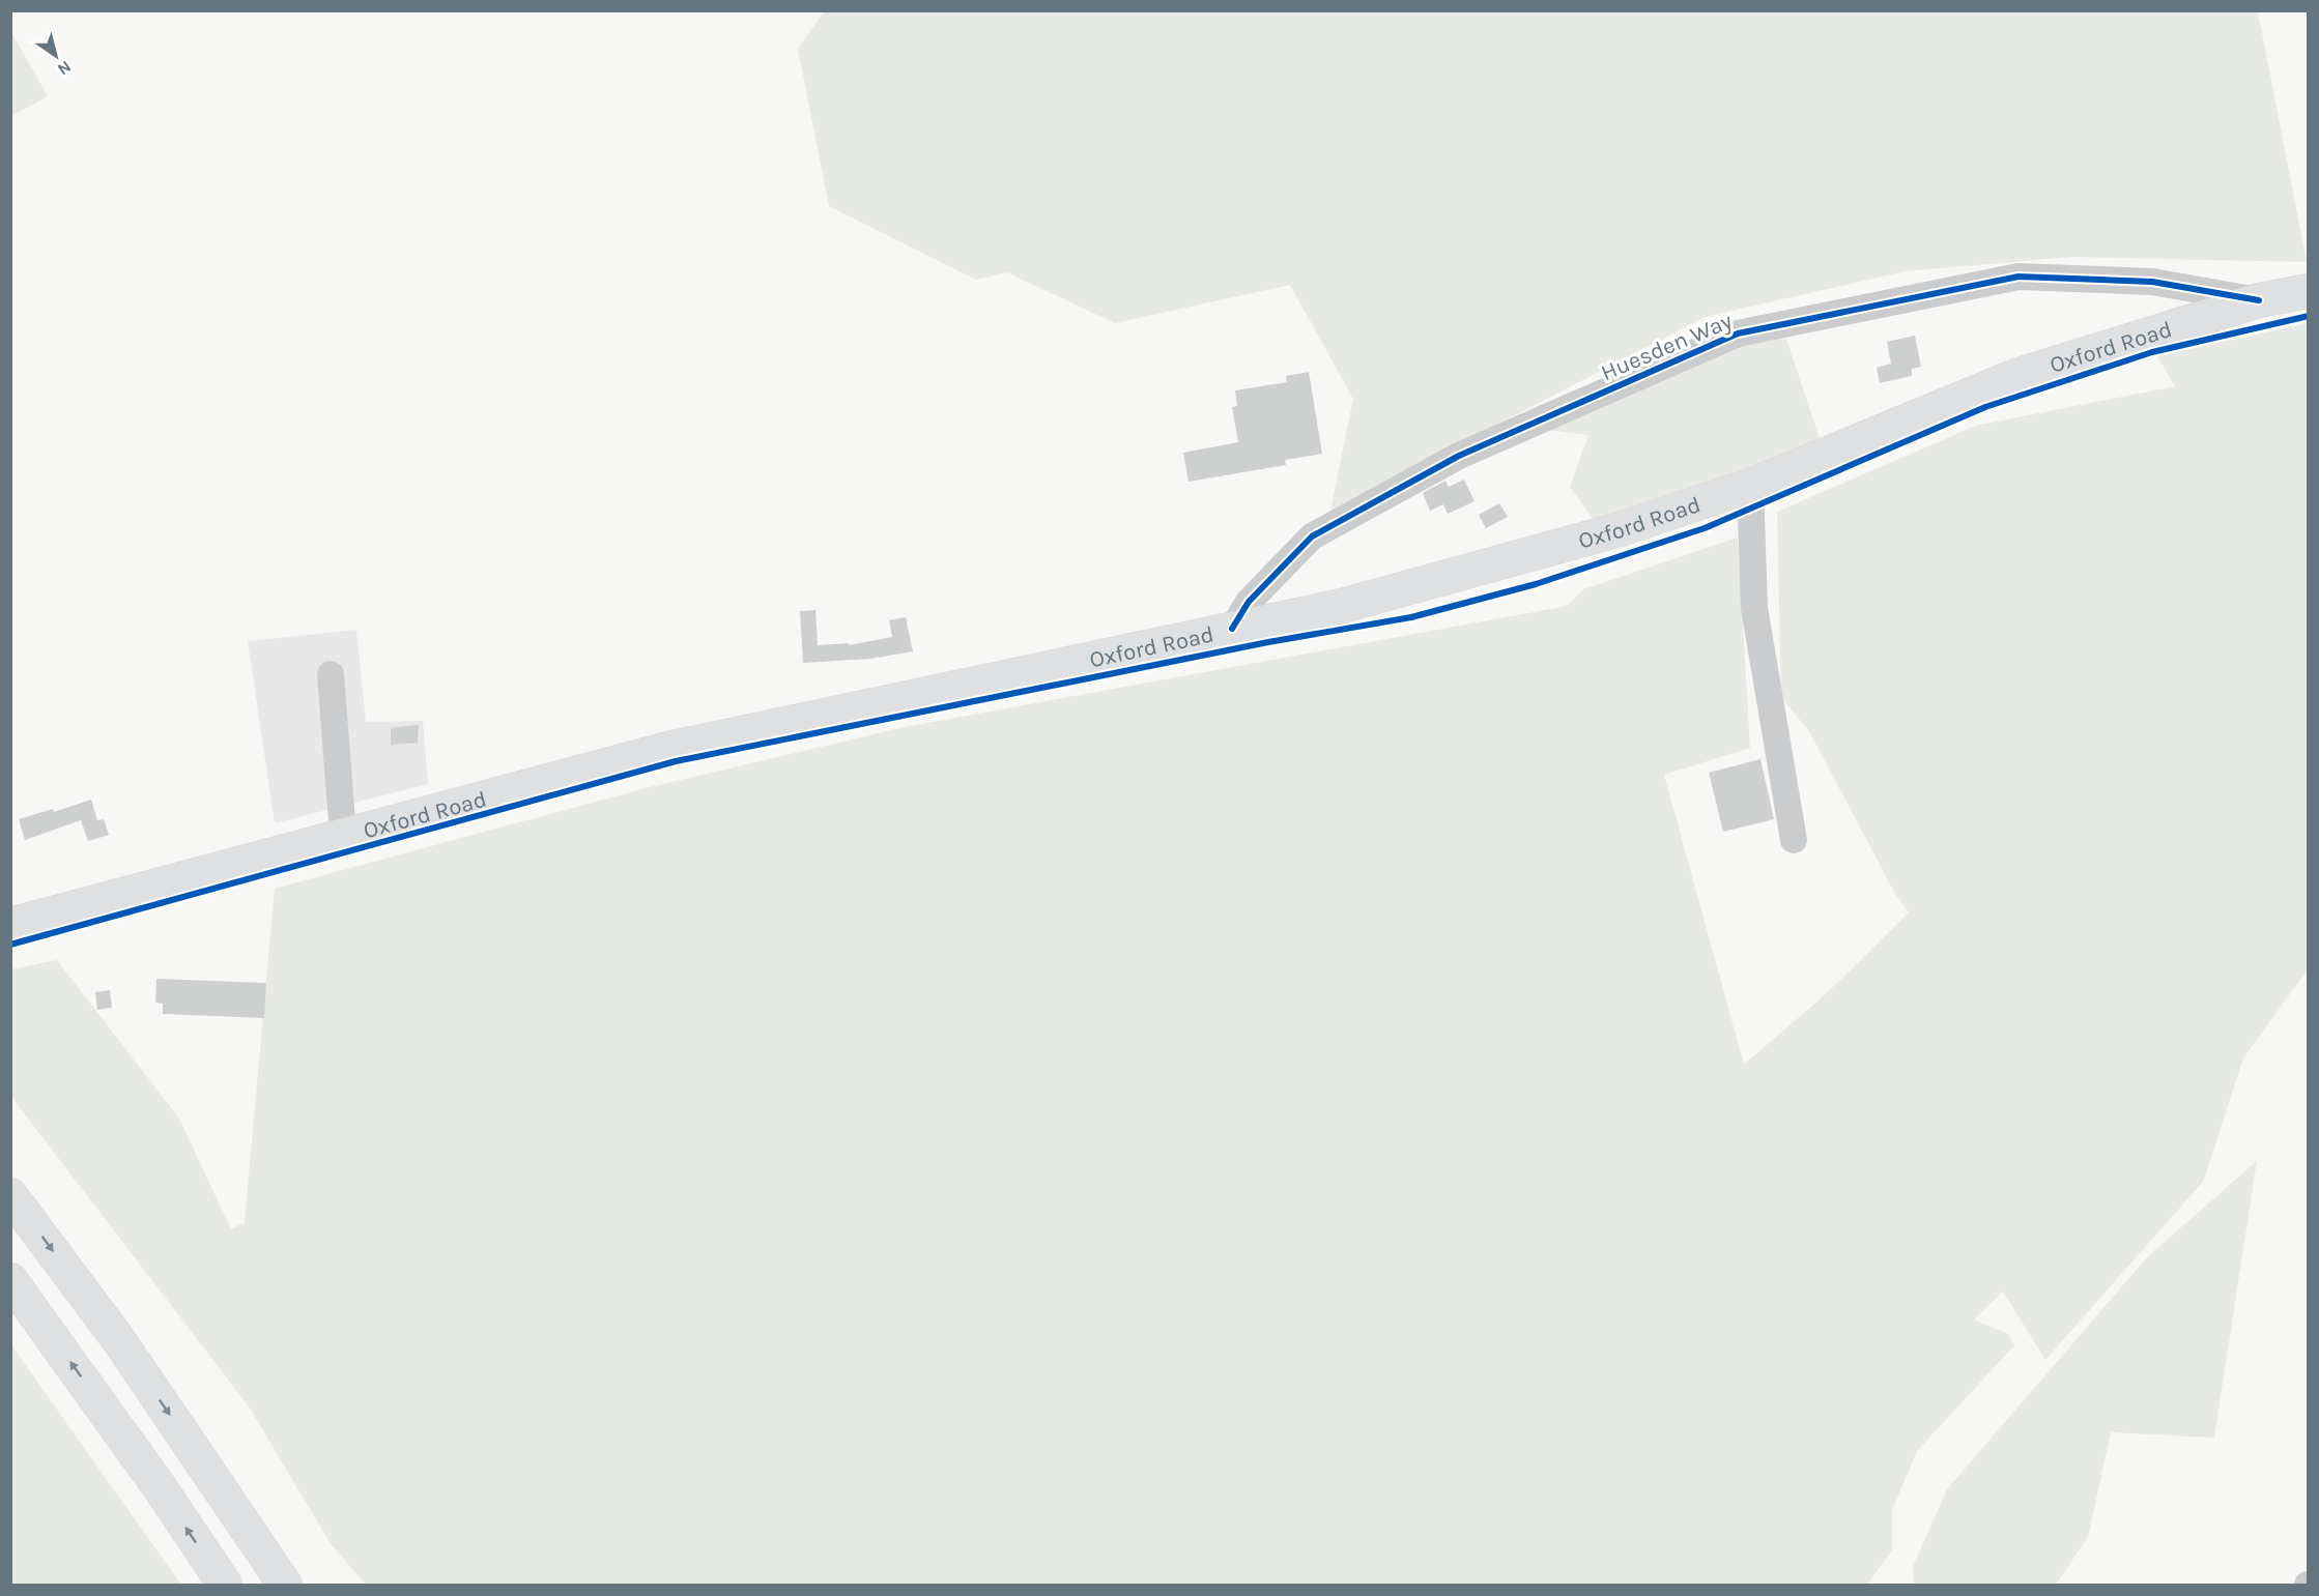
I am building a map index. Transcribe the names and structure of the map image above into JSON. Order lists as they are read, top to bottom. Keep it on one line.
{"streets":{"main road":["Oxford Road"],"street":["Huesden Way"]},"crossings":[["Huesden Way","Oxford Road"]],"north":"bottom right"}
